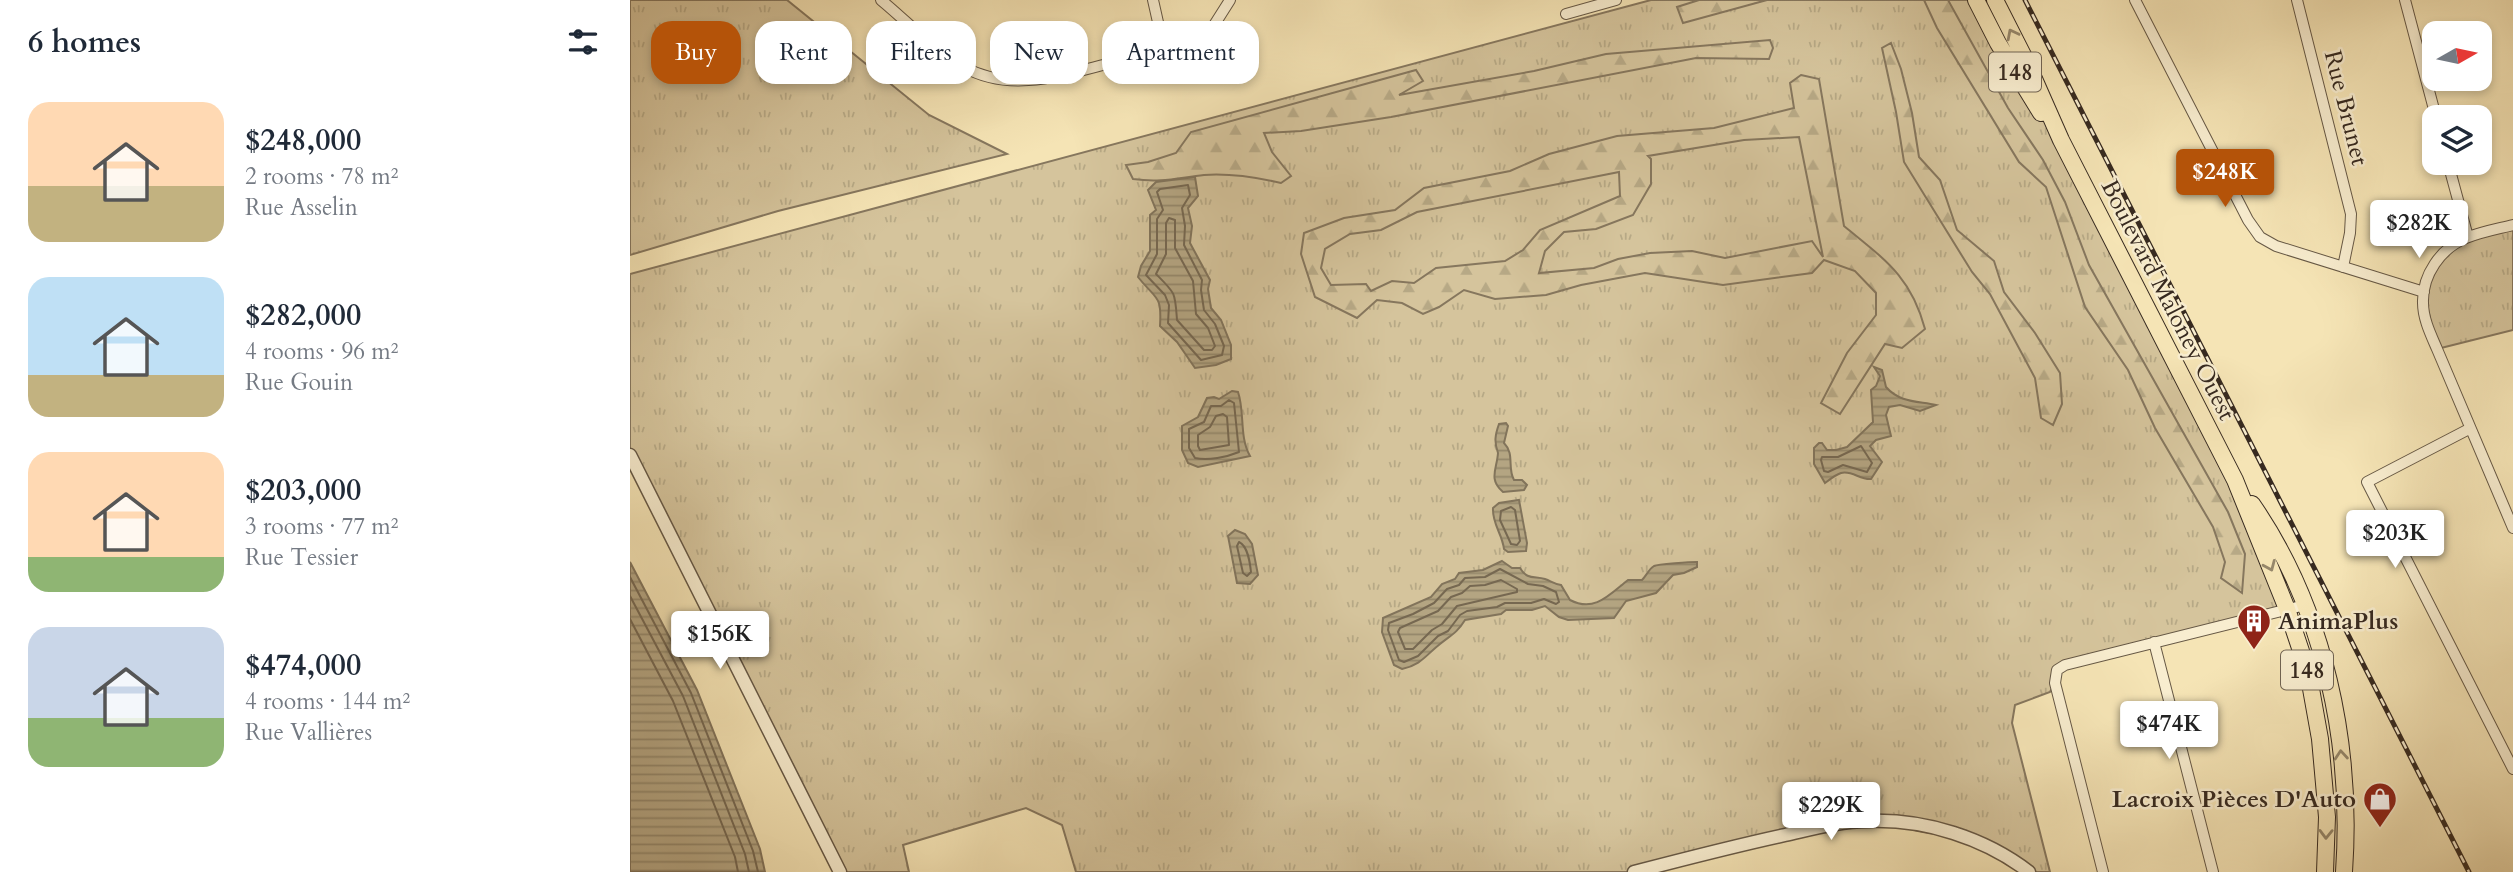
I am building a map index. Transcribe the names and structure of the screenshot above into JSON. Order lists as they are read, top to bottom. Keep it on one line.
{"streets":{"main road":["148","Boulevard Maloney Ouest"],"street":["Rue Brunet"]},"places":{"building":["AnimaPlus"],"shop":["Lacroix Pièces D'Auto"]},"north":"right","page":{"heading":"6 homes","chip":["Buy","Rent","Filters","New","Apartment"],"list":[{"name":"$248,000","note":"2 rooms · 78 m² · Rue Asselin"},{"name":"$282,000","note":"4 rooms · 96 m² · Rue Gouin"},{"name":"$203,000","note":"3 rooms · 77 m² · Rue Tessier"},{"name":"$474,000","note":"4 rooms · 144 m² · Rue Vallières"}],"price":["$248K","$282K","$203K","$156K","$474K","$229K"]}}
